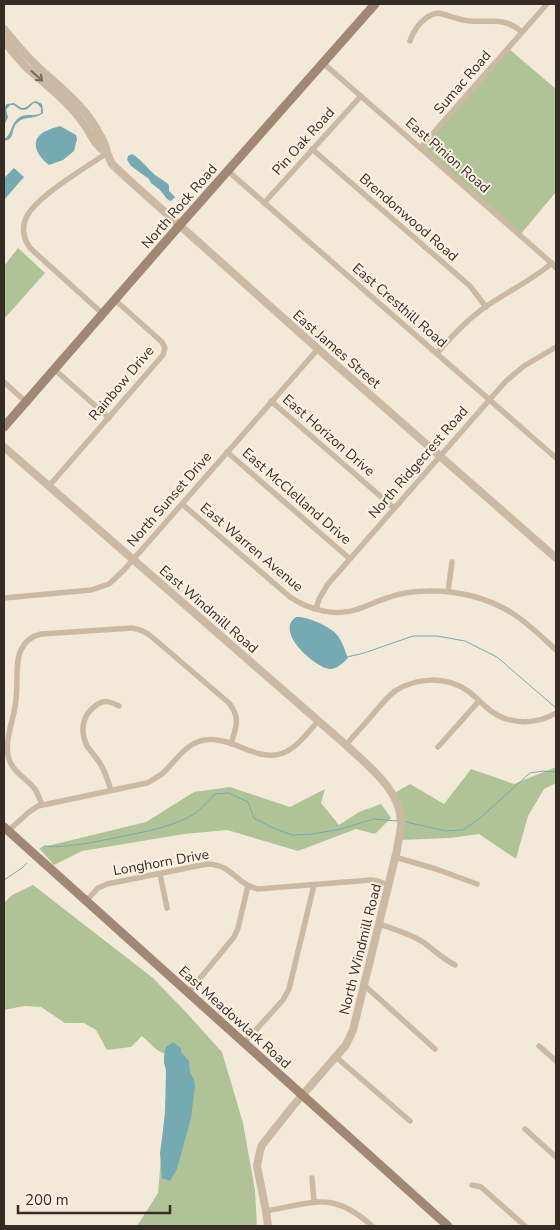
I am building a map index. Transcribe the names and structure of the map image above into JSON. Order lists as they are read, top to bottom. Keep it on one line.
{"streets":{"main road":["North Rock Road","East Meadowlark Road"],"street":["Sumac Road","Pin Oak Road","East Pinion Road","Brendonwood Road","East Cresthill Road","East James Street","Rainbow Drive","East Horizon Drive","North Ridgecrest Road","East McClelland Drive","North Sunset Drive","East Warren Avenue","East Windmill Road","Longhorn Drive","North Windmill Road"]},"crossings":[["Sumac Road","East Pinion Road"],["Pin Oak Road","East Pinion Road"],["Pin Oak Road","Brendonwood Road"],["Pin Oak Road","East Cresthill Road"],["East Pinion Road","North Rock Road"],["North Rock Road","East Cresthill Road"],["North Rock Road","East James Street"],["North Rock Road","Rainbow Drive"],["East Cresthill Road","North Ridgecrest Road"],["East James Street","North Ridgecrest Road"],["East James Street","North Sunset Drive"],["Rainbow Drive","East Windmill Road"],["East Horizon Drive","North Ridgecrest Road"],["East Horizon Drive","North Sunset Drive"],["North Ridgecrest Road","East McClelland Drive"],["North Ridgecrest Road","East Warren Avenue"],["East McClelland Drive","North Sunset Drive"],["North Sunset Drive","East Warren Avenue"],["North Sunset Drive","East Windmill Road"],["East Windmill Road","North Windmill Road"],["Longhorn Drive","East Meadowlark Road"],["North Windmill Road","East Meadowlark Road"]],"scale_bar":"200 m"}
